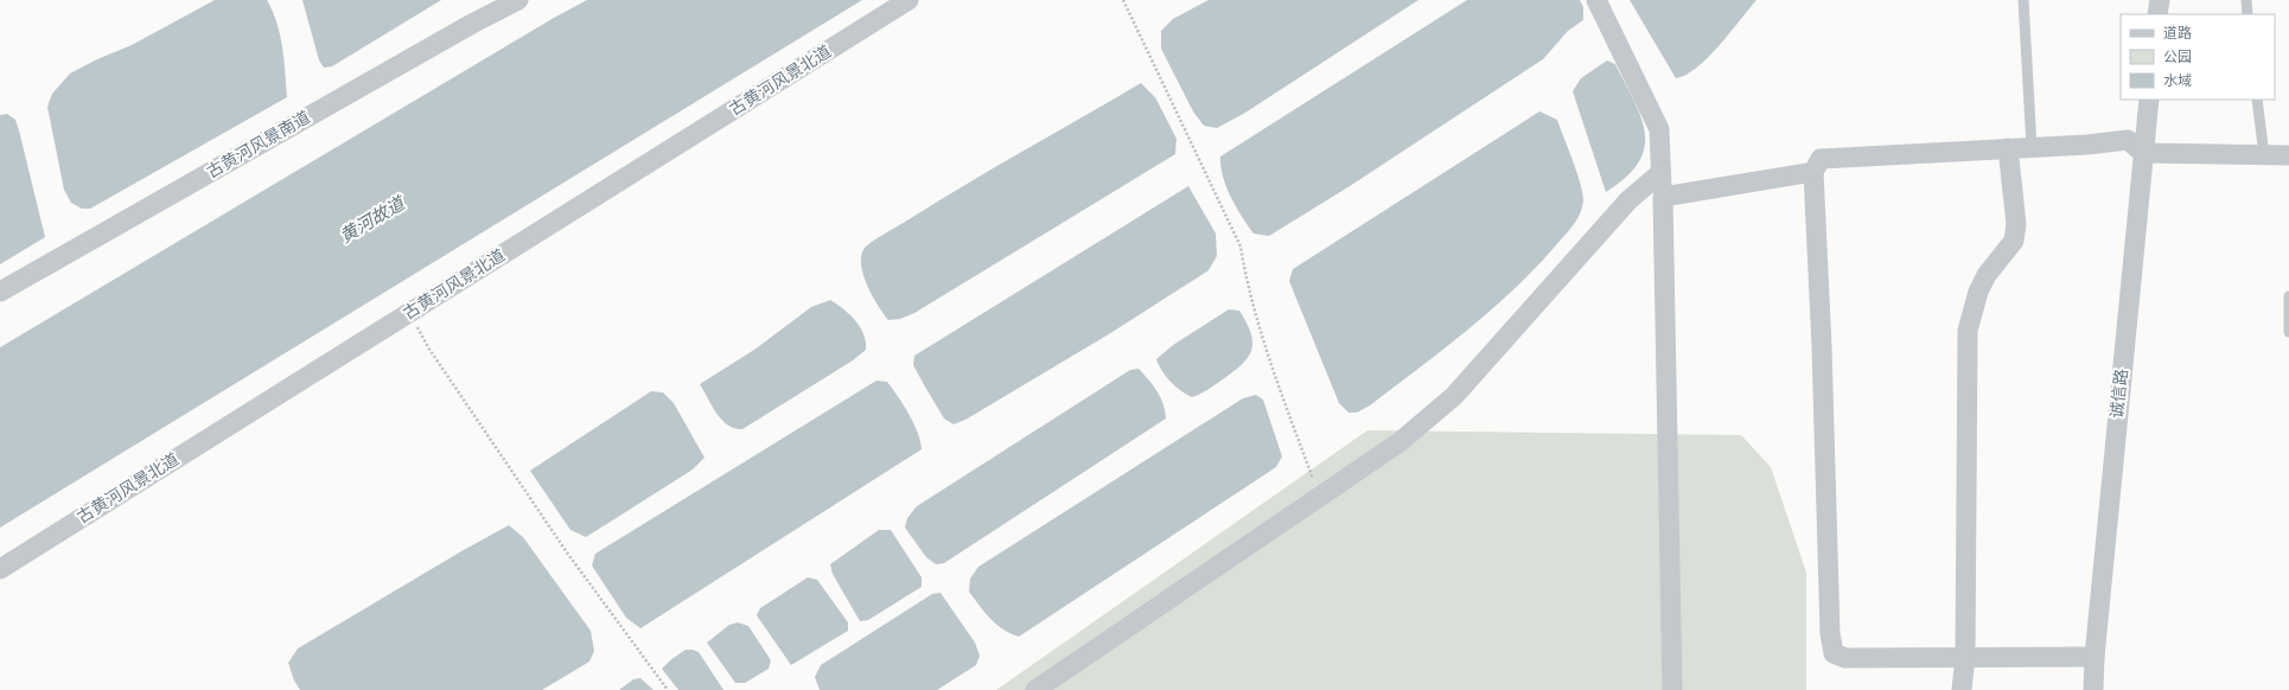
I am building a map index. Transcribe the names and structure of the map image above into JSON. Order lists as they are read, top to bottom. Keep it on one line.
{"streets":{"street":["古黄河风景北道","古黄河风景南道","诚信路"]},"water":["黄河故道"],"legend":["道路","公园","水域"]}
